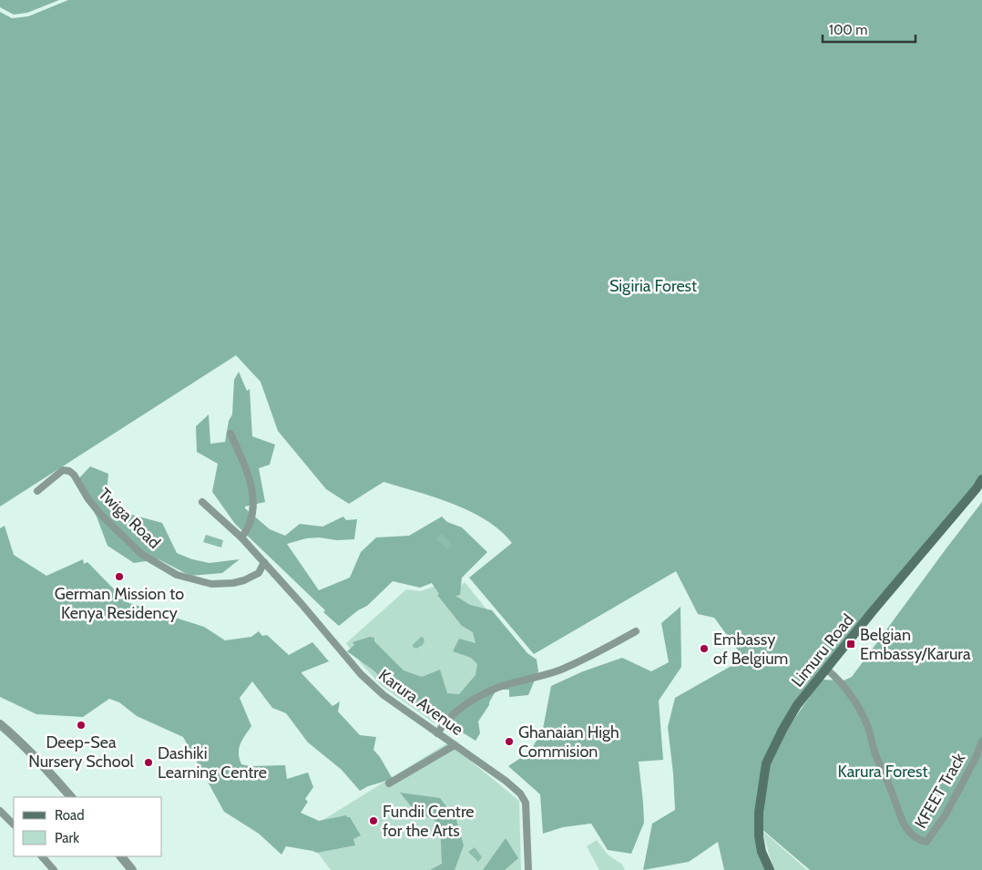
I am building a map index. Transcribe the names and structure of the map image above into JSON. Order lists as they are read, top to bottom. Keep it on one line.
{"streets":{"main road":["Limuru Road"],"street":["Twiga Road","Karura Avenue","KFEET Track"]},"crossings":[["Twiga Road","Karura Avenue"],["Limuru Road","KFEET Track"]],"parks":["Sigiria Forest","Karura Forest"],"places":{"other":["German Mission to Kenya Residency","Embassy of Belgium","Deep-Sea Nursery School","Ghanaian High Commision","Dashiki Learning Centre","Fundii Centre for the Arts"],"transit":["Belgian Embassy/Karura"]},"legend":["Road","Park"],"scale_bar":"100 m"}
